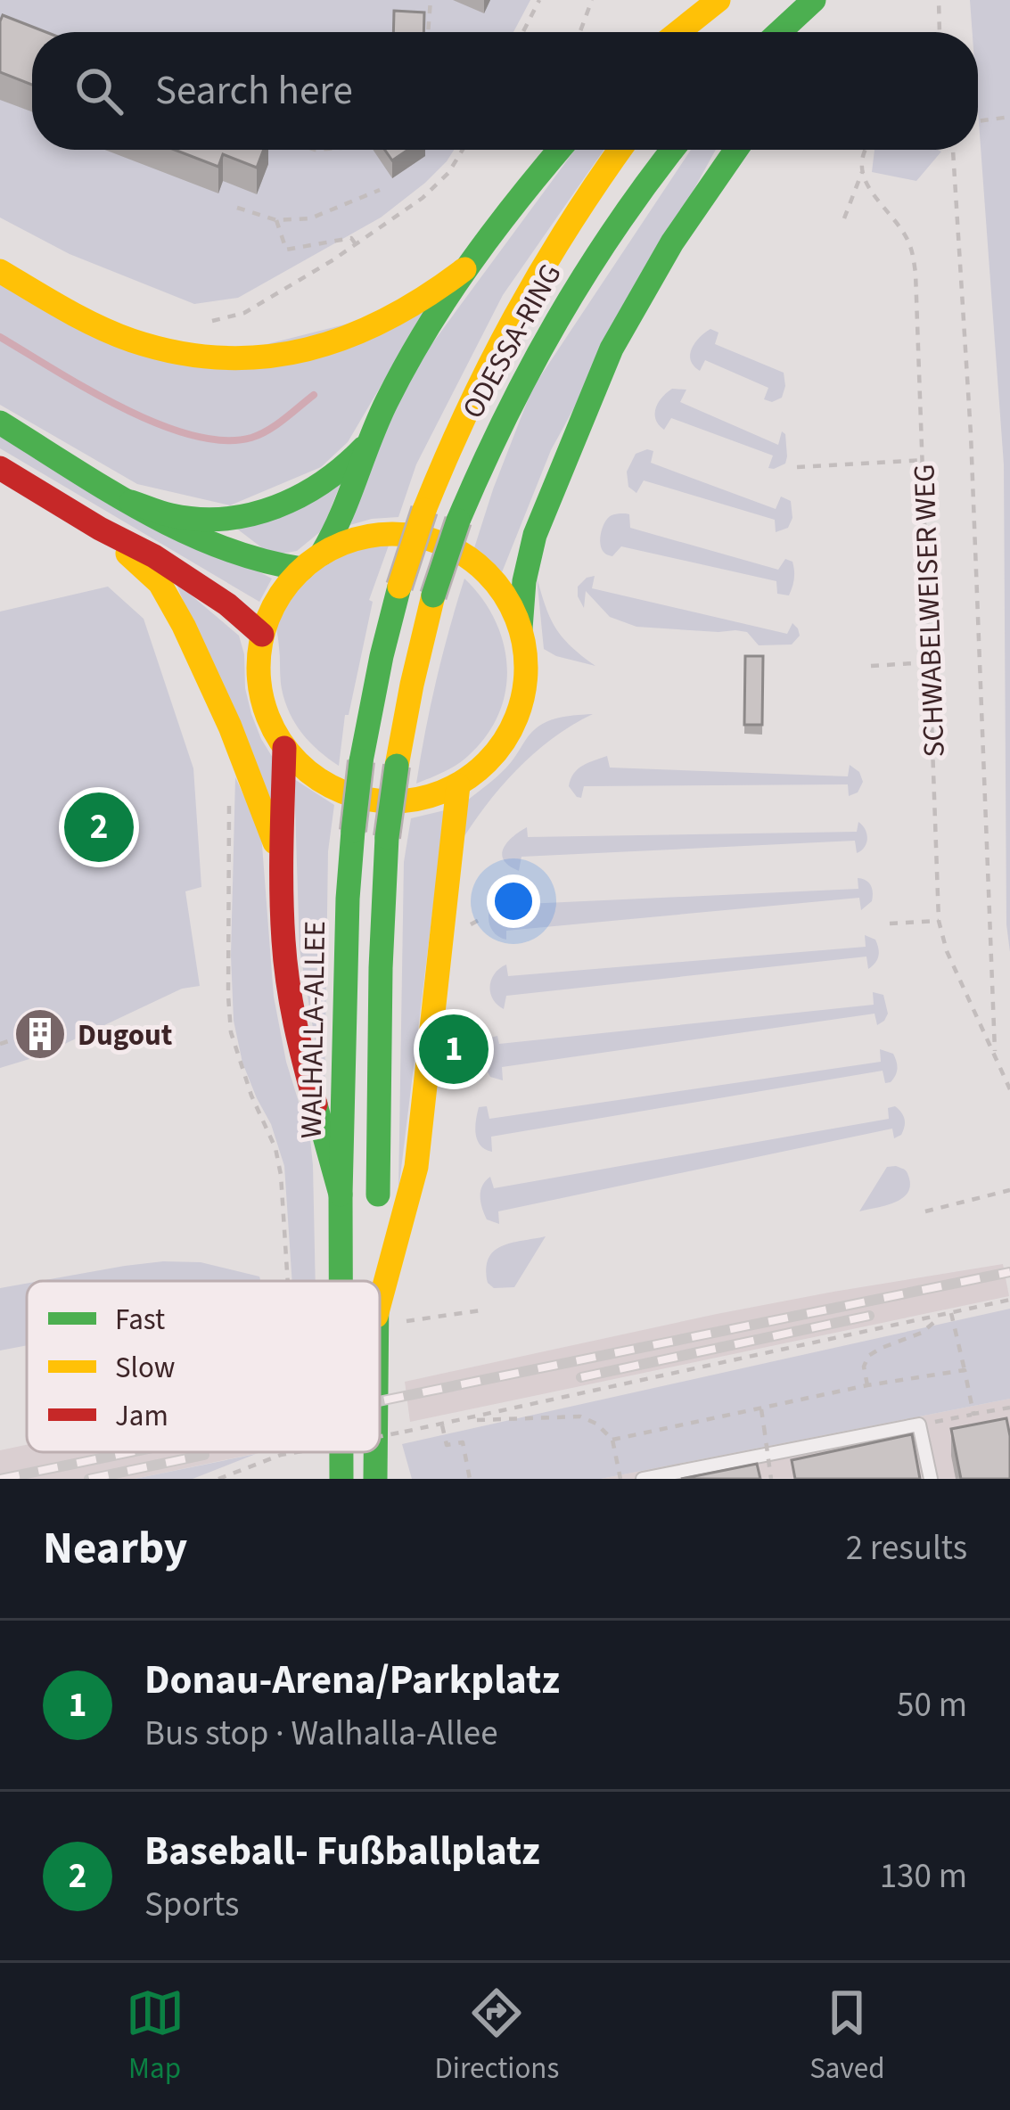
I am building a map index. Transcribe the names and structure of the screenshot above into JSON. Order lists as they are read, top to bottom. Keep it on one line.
{"streets":{"main road":["ODESSA-RING","WALHALLA-ALLEE"],"path":["SCHWABELWEISER WEG"]},"crossings":[["ODESSA-RING","WALHALLA-ALLEE"]],"places":{"building":["Dugout"]},"legend":["Fast","Slow","Jam"],"page":{"search":"Search here","pins":["2","1"],"heading":["Nearby","2 results"],"list":[{"mark":"1","name":"Donau-Arena/Parkplatz","note":"Bus stop · Walhalla-Allee","value":"50 m"},{"mark":"2","name":"Baseball- Fußballplatz","note":"Sports","value":"130 m"}],"nav":["Map","Directions","Saved"]}}
